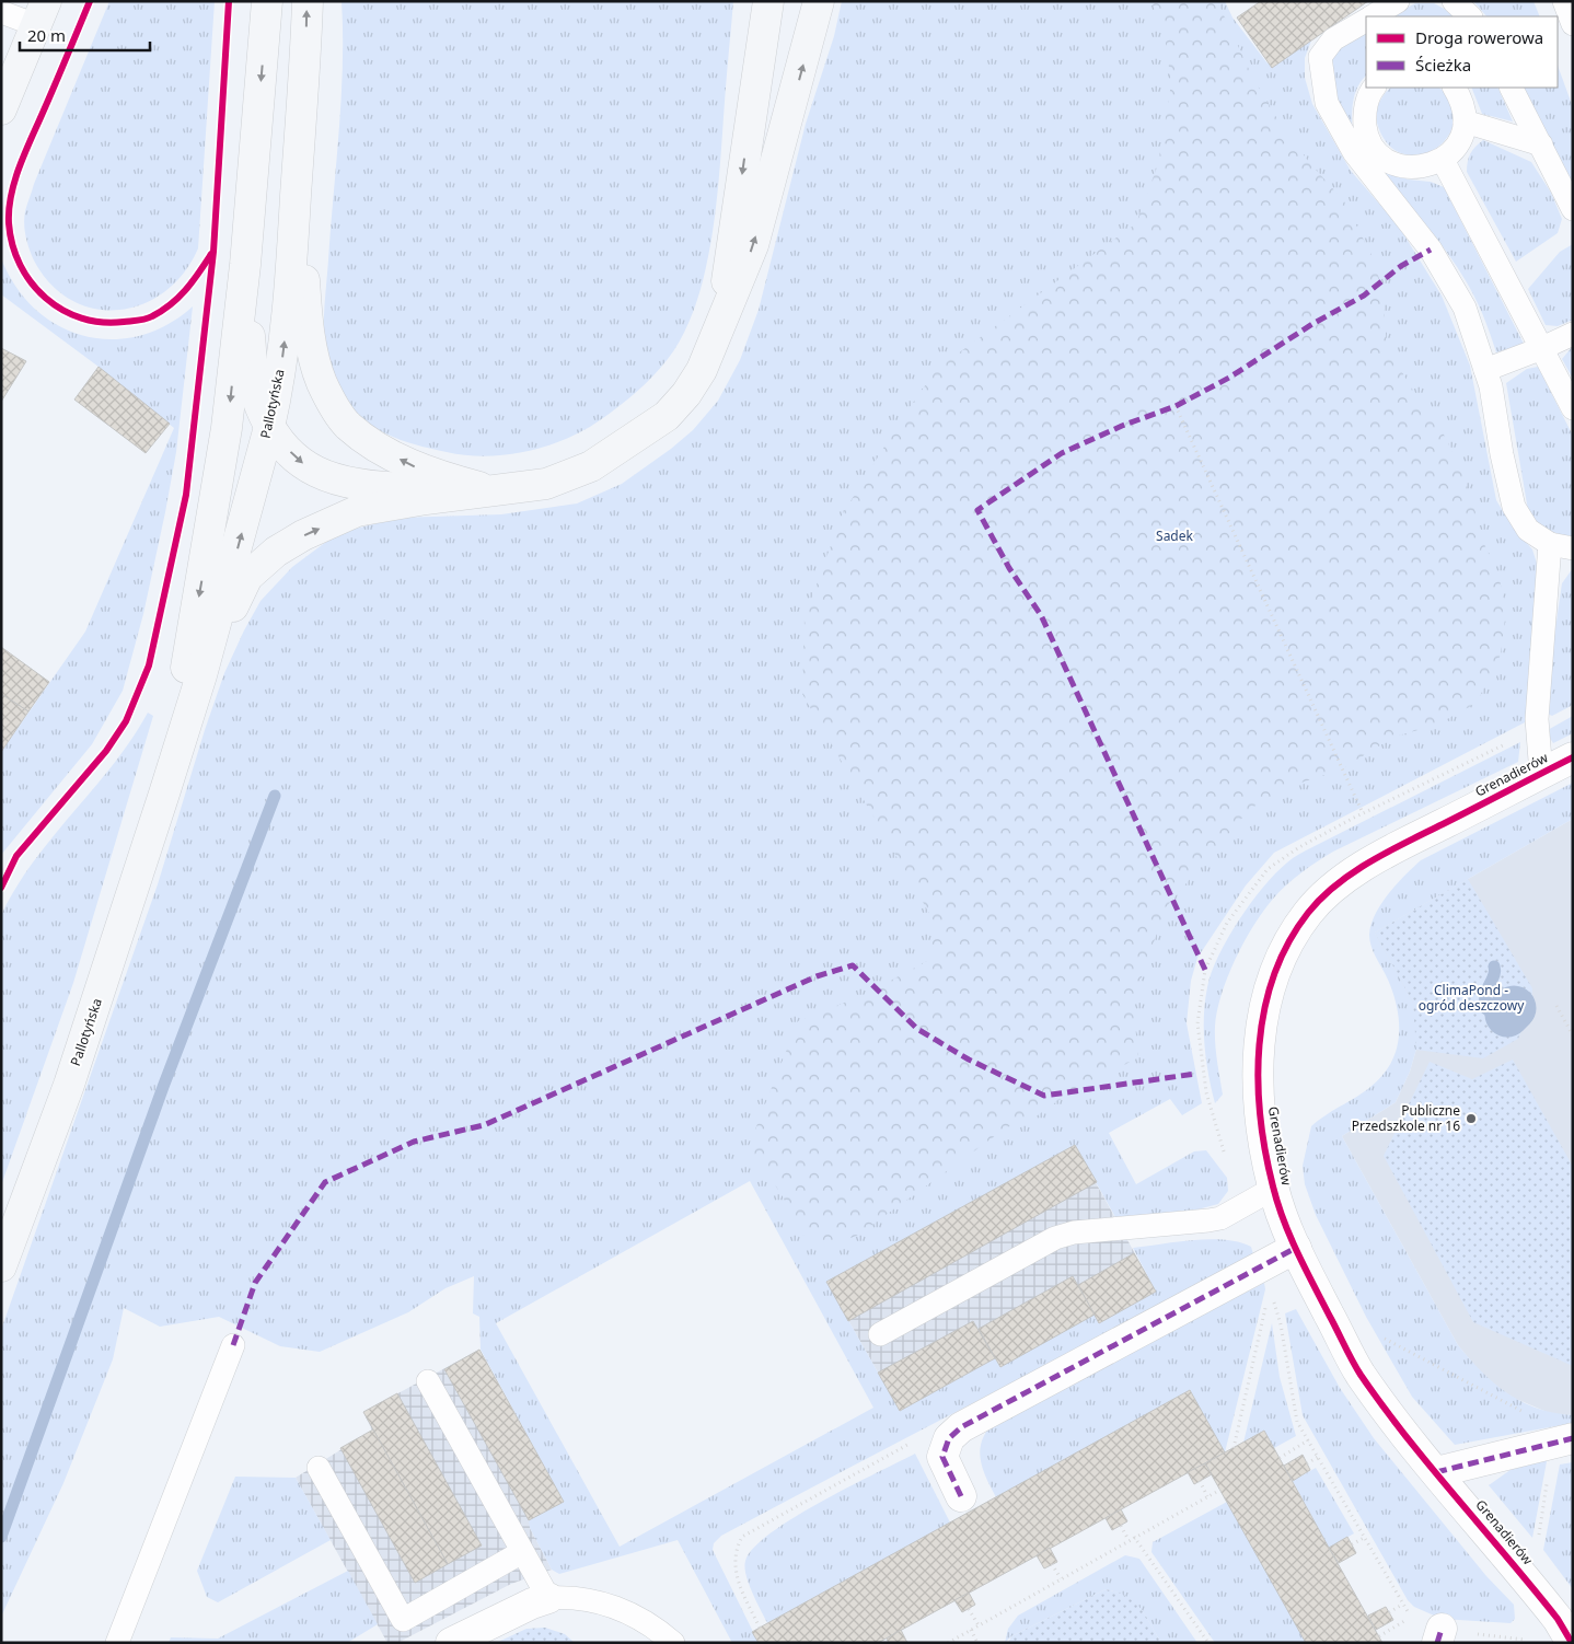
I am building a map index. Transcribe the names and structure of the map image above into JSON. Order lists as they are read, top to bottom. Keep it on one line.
{"streets":{"main road":["Pallotyńska"],"street":["Grenadierów"]},"parks":["Sadek","ClimaPond - ogród deszczowy"],"places":["Publiczne Przedszkole nr 16"],"legend":["Droga rowerowa","Ścieżka"],"scale_bar":"20 m"}
